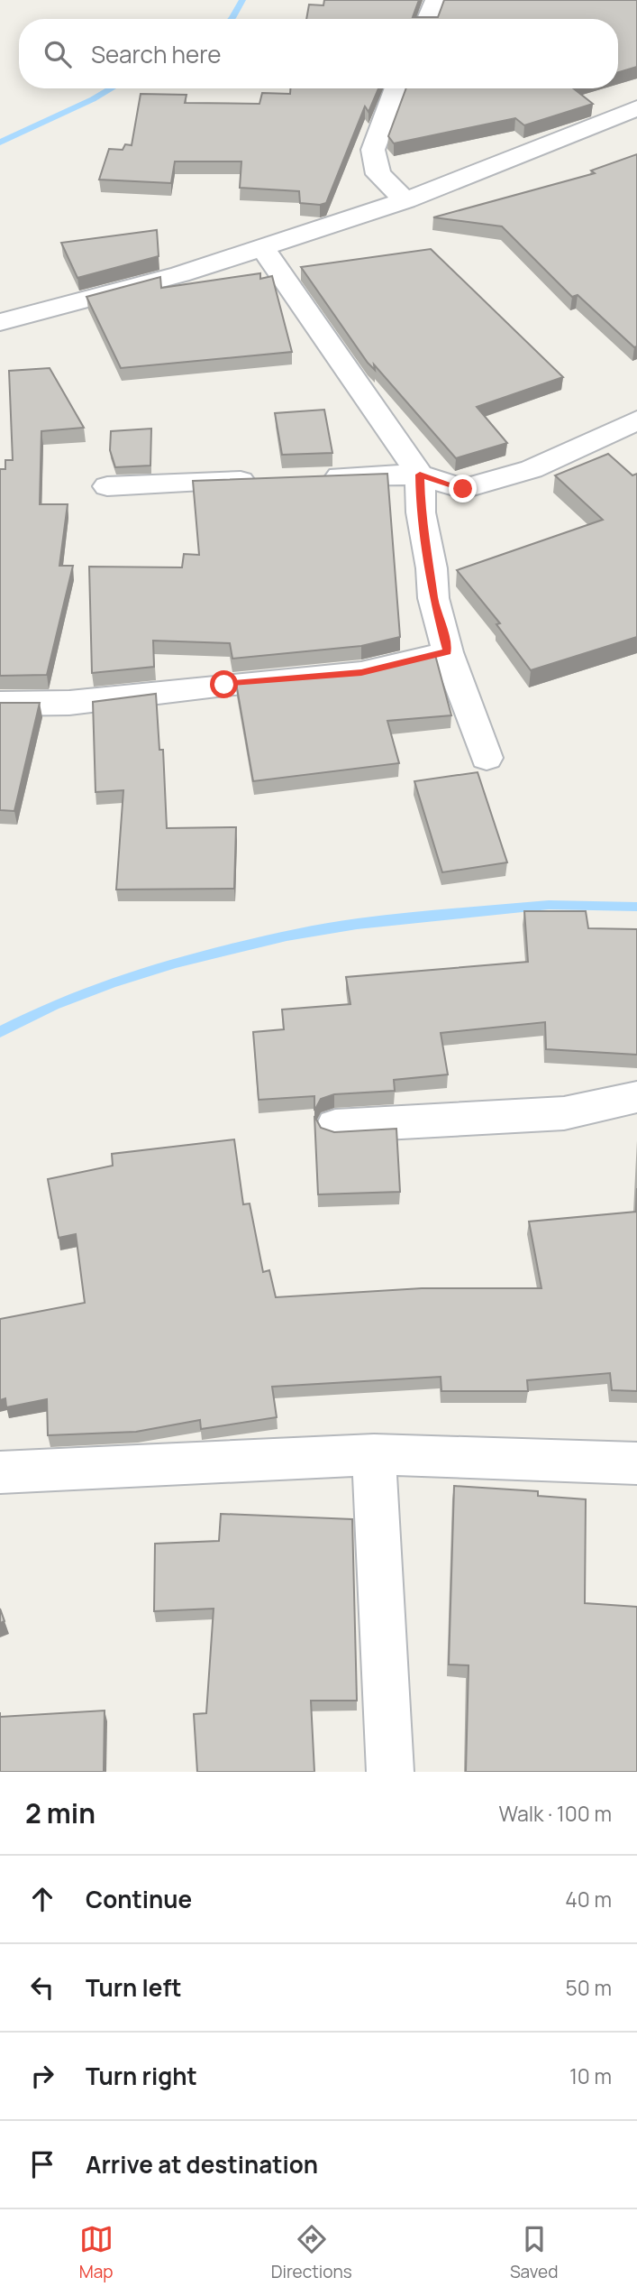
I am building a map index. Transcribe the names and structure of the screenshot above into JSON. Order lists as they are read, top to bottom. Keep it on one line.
{"page":{"search":"Search here","heading":["2 min","Walk · 100 m"],"list":[["Continue","40 m"],["Turn left","50 m"],["Turn right","10 m"],"Arrive at destination"],"nav":["Map","Directions","Saved"]}}
